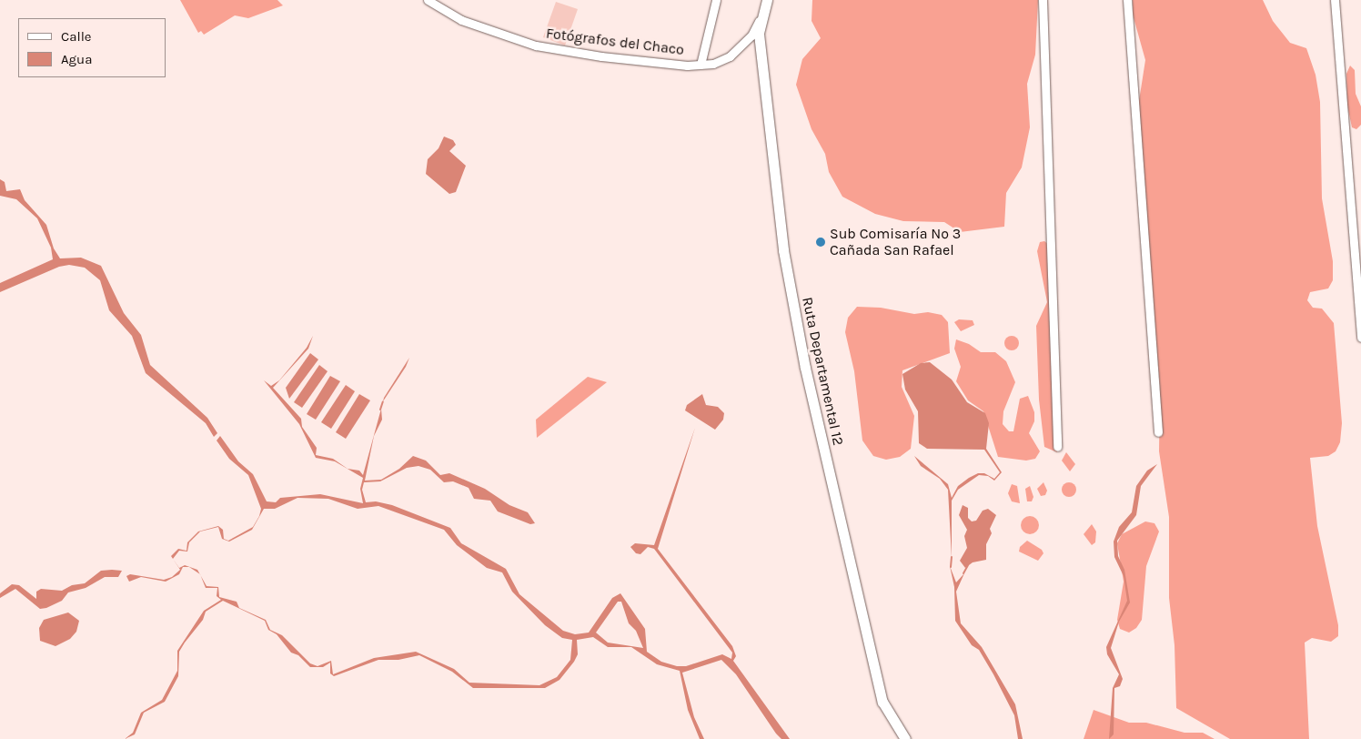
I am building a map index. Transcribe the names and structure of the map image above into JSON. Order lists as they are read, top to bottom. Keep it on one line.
{"streets":{"main road":["Ruta Departamental 12"],"street":["Fotógrafos del Chaco"]},"crossings":[["Fotógrafos del Chaco","Ruta Departamental 12"]],"places":["Sub Comisaría Nº 3 Cañada San Rafael"],"legend":["Calle","Agua"]}
